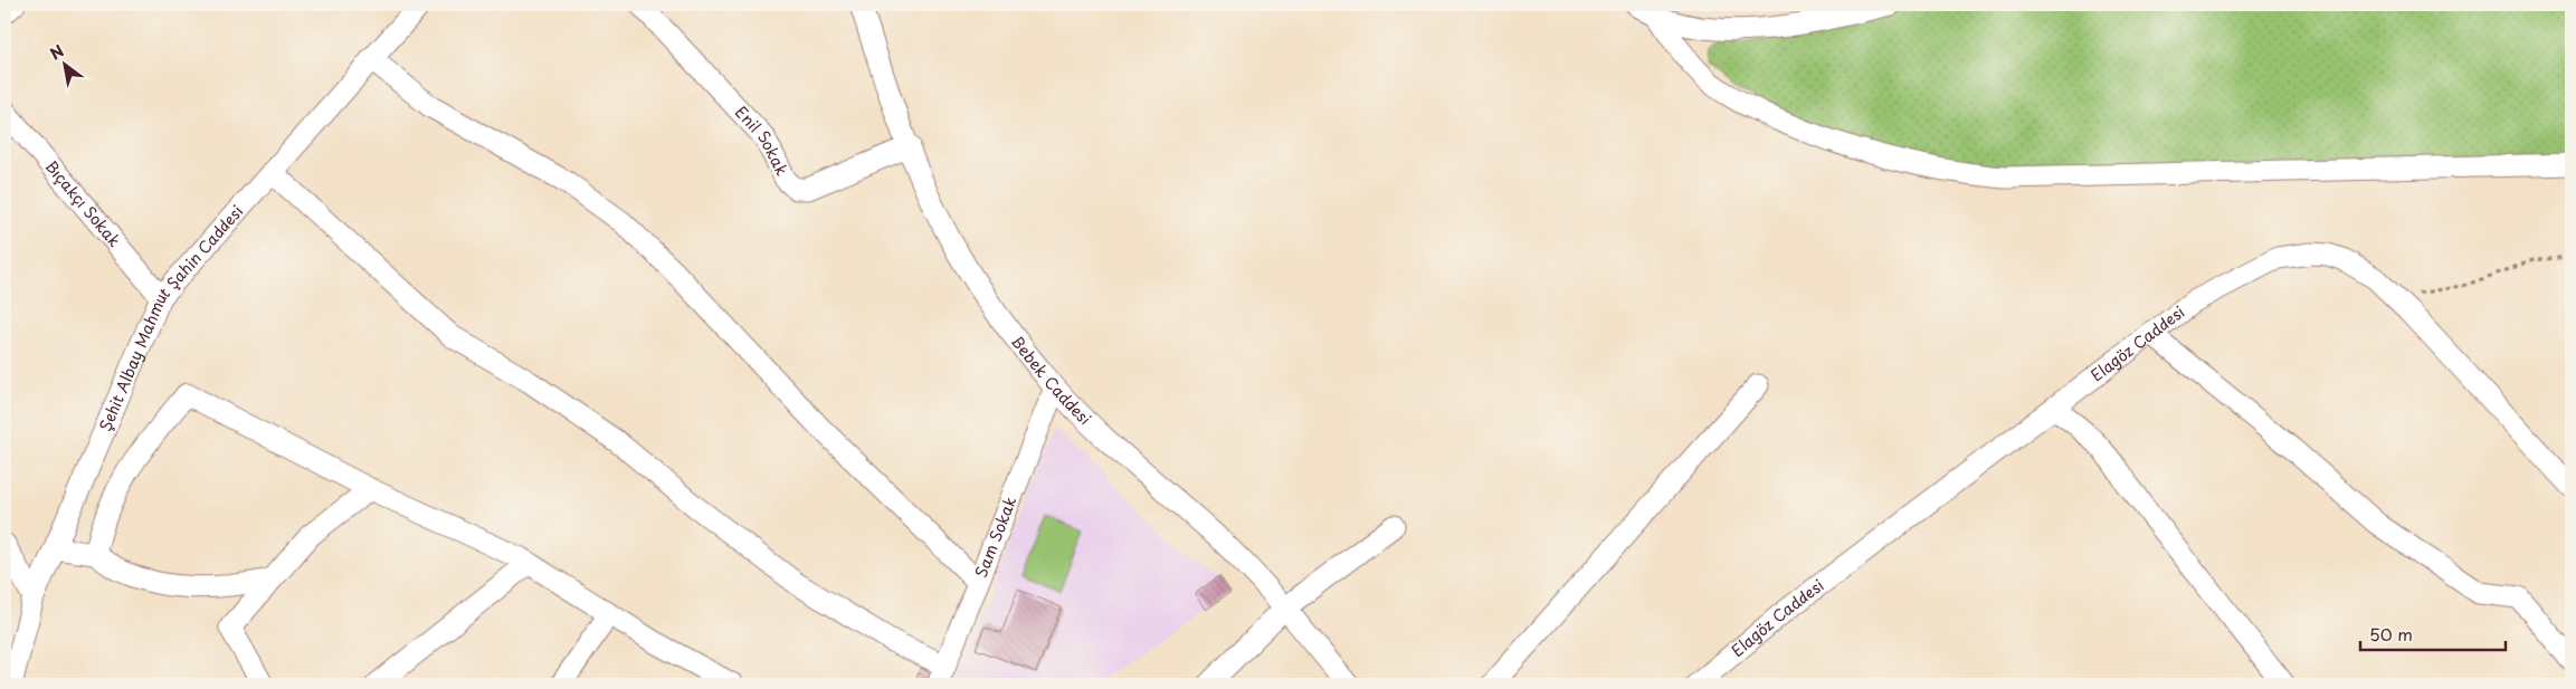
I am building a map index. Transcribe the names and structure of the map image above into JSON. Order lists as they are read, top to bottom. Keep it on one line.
{"streets":{"street":["Enil Sokak","Bıçakçı Sokak","Şehit Albay Mahmut Şahin Caddesi","Elagöz Caddesi","Bebek Caddesi","Sam Sokak"]},"crossings":[["Enil Sokak","Bebek Caddesi"],["Bıçakçı Sokak","Şehit Albay Mahmut Şahin Caddesi"],["Bebek Caddesi","Sam Sokak"]],"scale_bar":"50 m","north":"top left"}
